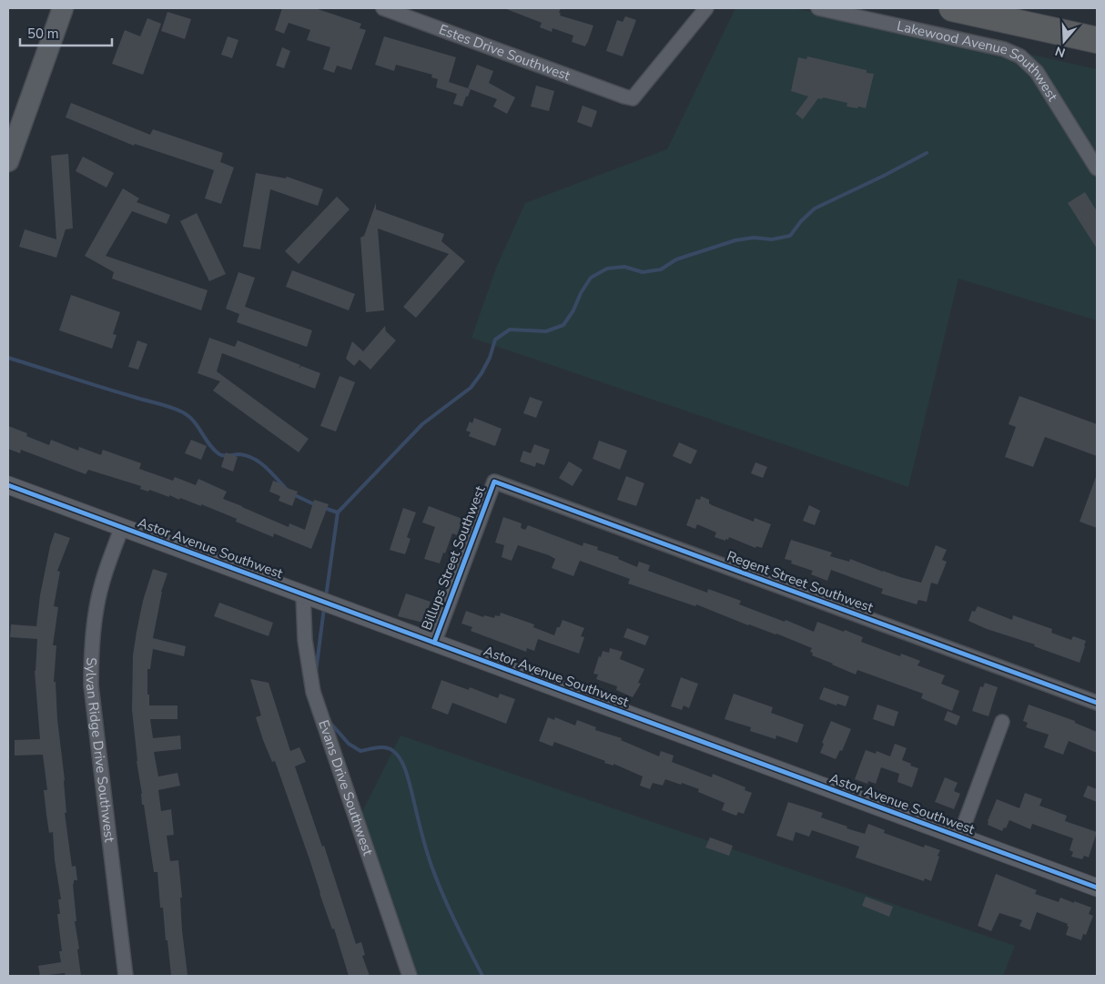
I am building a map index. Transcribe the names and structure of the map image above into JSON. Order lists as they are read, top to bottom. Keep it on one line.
{"streets":{"street":["Estes Drive Southwest","Lakewood Avenue Southwest","Astor Avenue Southwest","Billups Street Southwest","Regent Street Southwest","Sylvan Ridge Drive Southwest","Evans Drive Southwest"]},"crossings":[["Astor Avenue Southwest","Billups Street Southwest"],["Astor Avenue Southwest","Sylvan Ridge Drive Southwest"],["Astor Avenue Southwest","Evans Drive Southwest"],["Billups Street Southwest","Regent Street Southwest"]],"scale_bar":"50 m","north":"bottom"}
